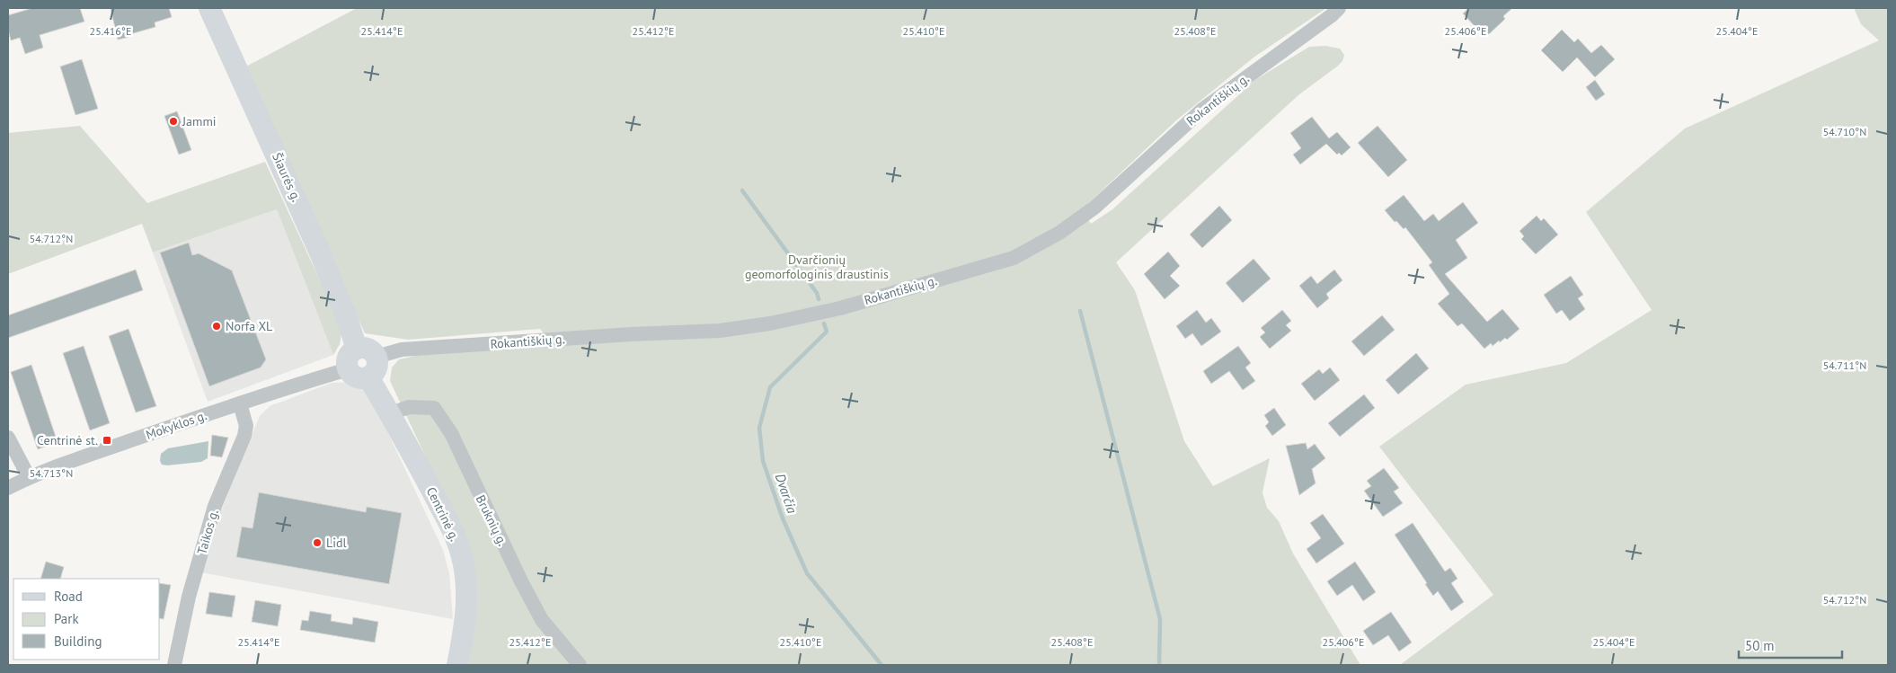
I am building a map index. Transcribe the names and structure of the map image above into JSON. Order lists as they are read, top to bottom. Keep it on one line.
{"streets":{"main road":["Šiaurės g.","Centrinė g."],"street":["Rokantiškių g.","Mokyklos g.","Bruknių g.","Taikos g."]},"crossings":[["Rokantiškių g.","Šiaurės g."],["Rokantiškių g.","Mokyklos g."],["Rokantiškių g.","Centrinė g."],["Šiaurės g.","Mokyklos g."],["Šiaurės g.","Centrinė g."],["Mokyklos g.","Centrinė g."],["Mokyklos g.","Taikos g."],["Centrinė g.","Bruknių g."]],"water":["Dvarčia"],"parks":["Dvarčionių geomorfologinis draustinis"],"places":{"other":["Jammi","Norfa XL","Lidl"],"transit":["Centrinė st."]},"legend":["Road","Park","Building"],"scale_bar":"50 m","coordinates":["25.416°E","25.414°E","25.412°E","25.410°E","25.408°E","25.406°E","25.404°E","54.710°N","54.712°N","54.711°N","54.713°N"]}
